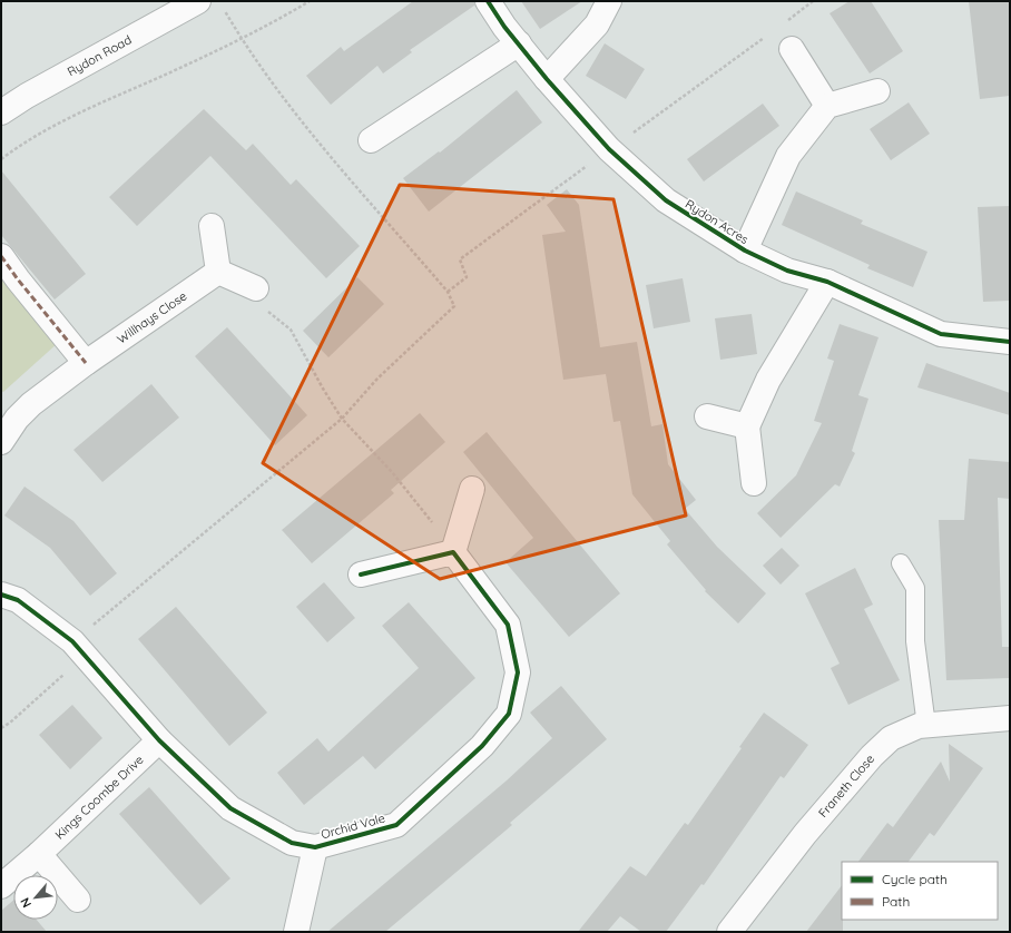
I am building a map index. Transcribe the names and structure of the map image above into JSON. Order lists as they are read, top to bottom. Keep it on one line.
{"streets":{"street":["Rydon Road","Rydon Acres","Willhays Close","Franeth Close","Kings Coombe Drive","Orchid Vale"]},"crossings":[["Kings Coombe Drive","Orchid Vale"]],"legend":["Cycle path","Path"],"north":"bottom left"}
